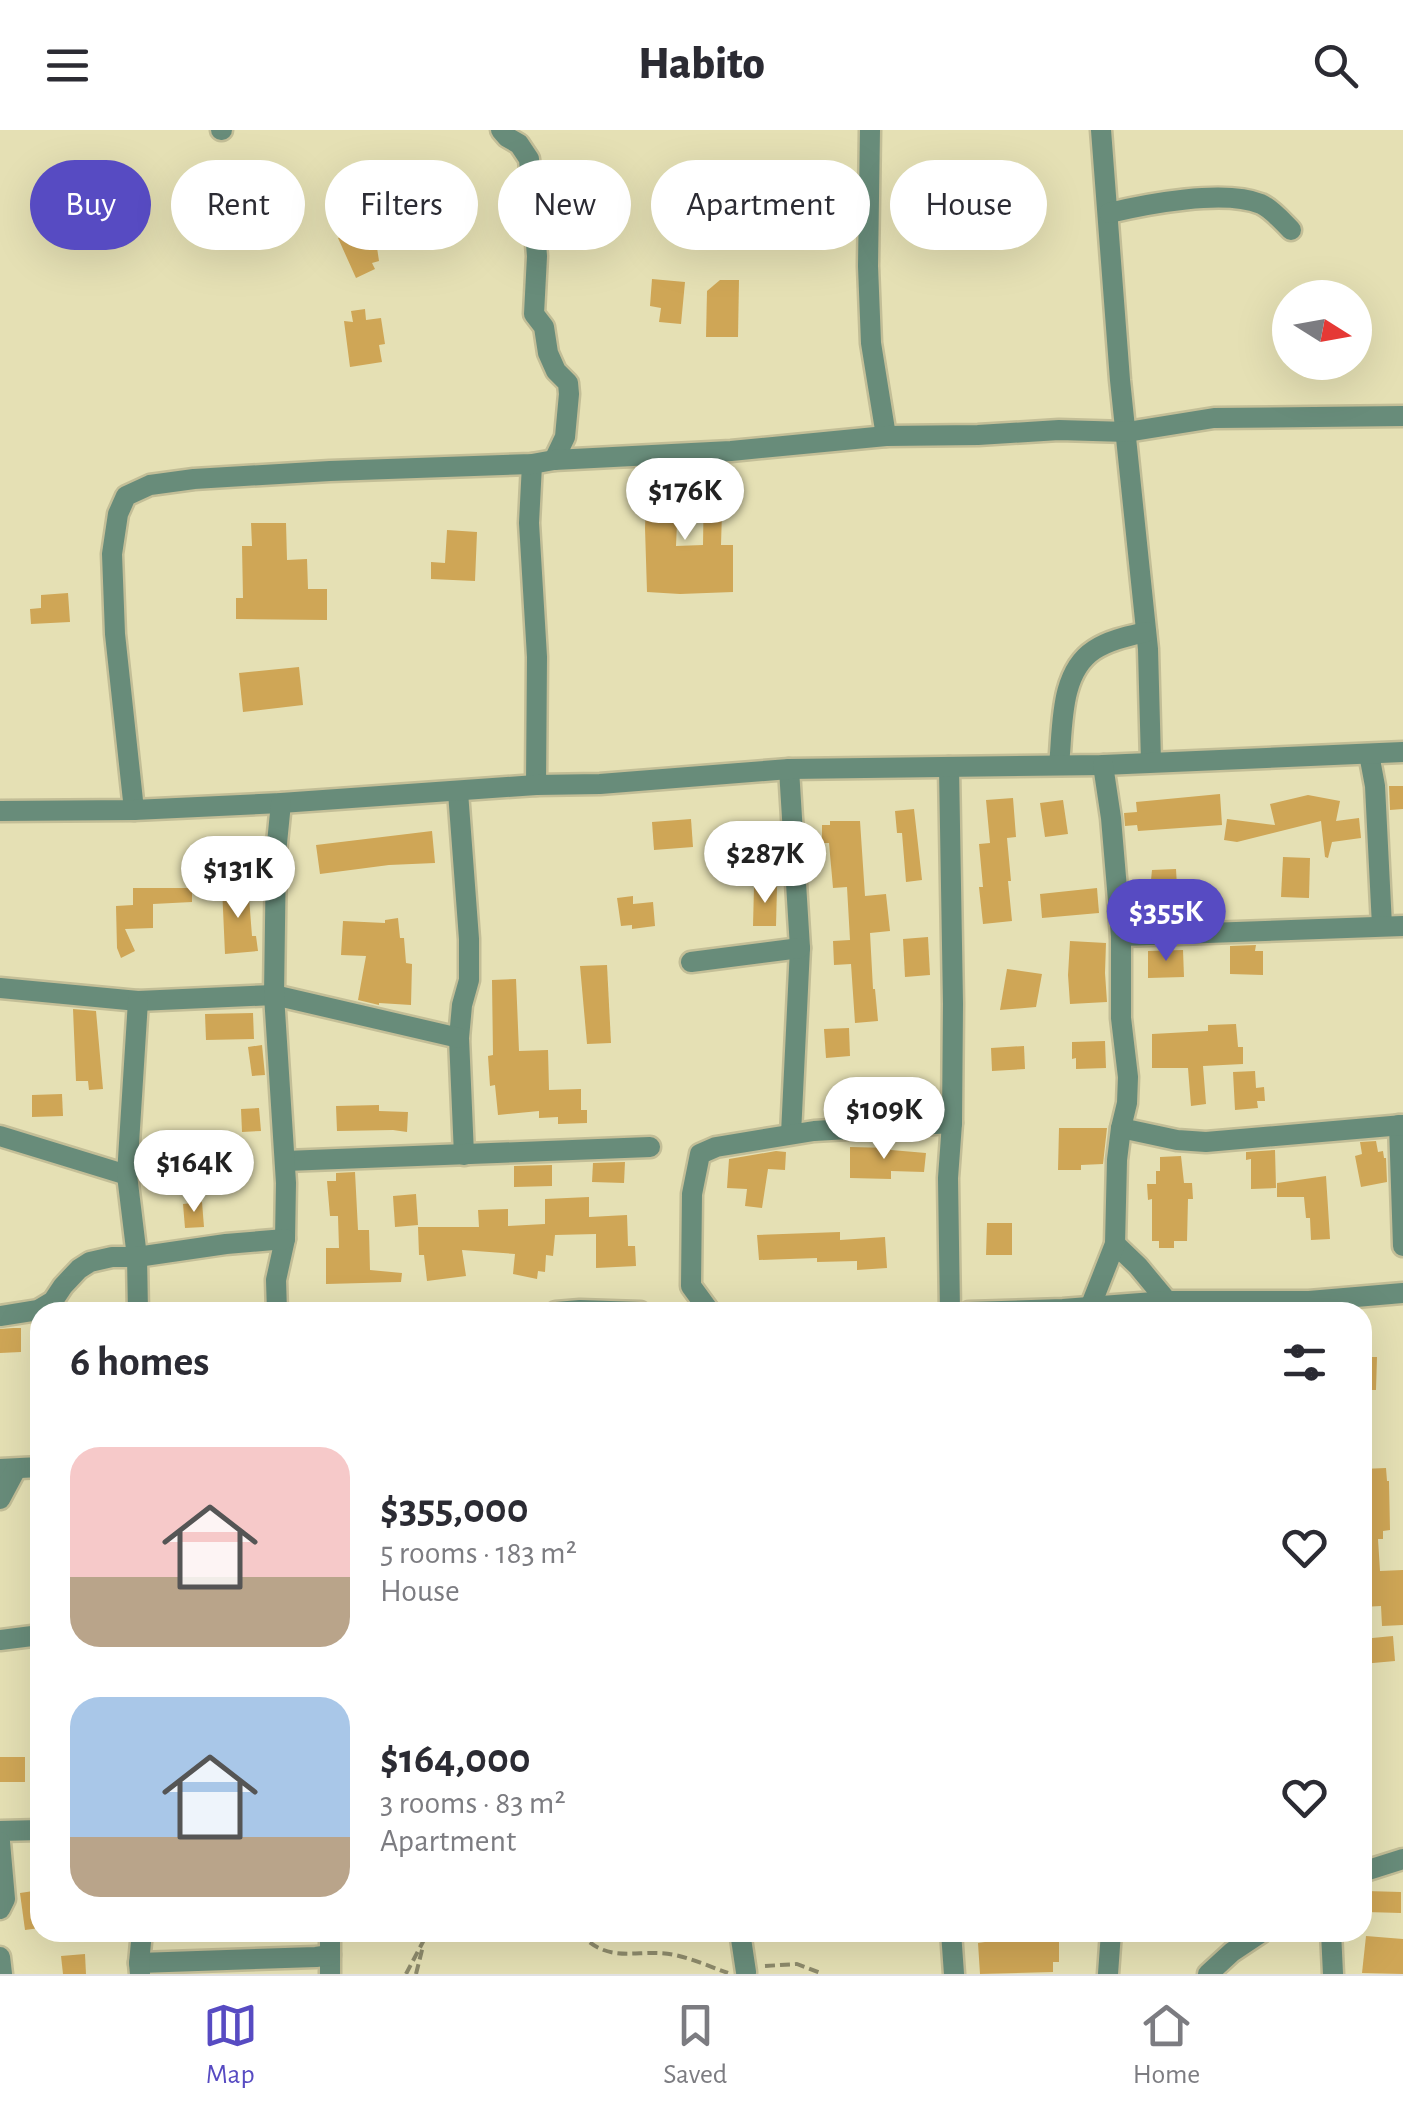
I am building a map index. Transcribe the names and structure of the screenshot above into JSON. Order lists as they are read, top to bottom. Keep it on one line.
{"north":"right","page":{"header":"Habito","chip":["Buy","Rent","Filters","New","Apartment","House"],"price":["$176K","$287K","$131K","$355K","$109K","$164K"],"heading":"6 homes","list":[{"name":"$355,000","note":"5 rooms · 183 m² · House"},{"name":"$164,000","note":"3 rooms · 83 m² · Apartment"}],"tabs":["Map","Saved","Home"]}}
